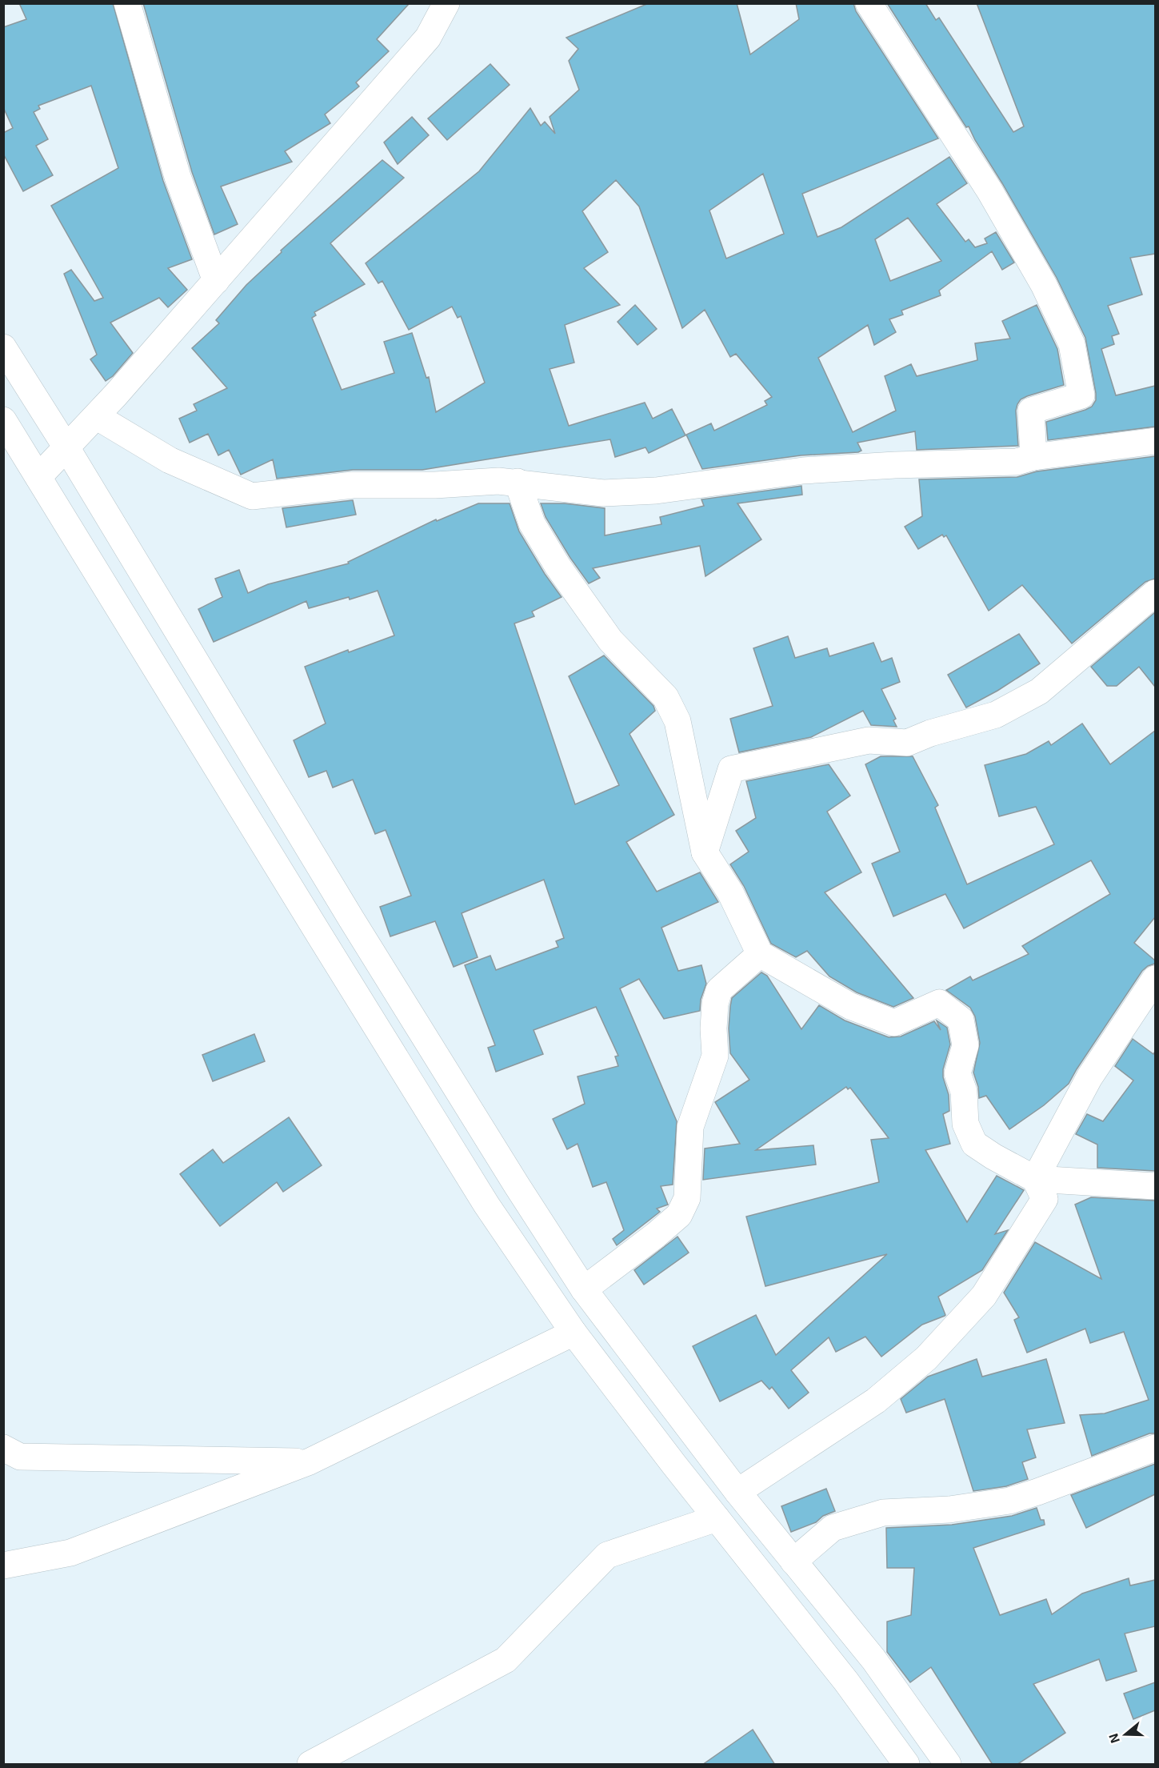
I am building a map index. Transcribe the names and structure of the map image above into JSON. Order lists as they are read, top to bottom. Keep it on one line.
{"north":"left"}
